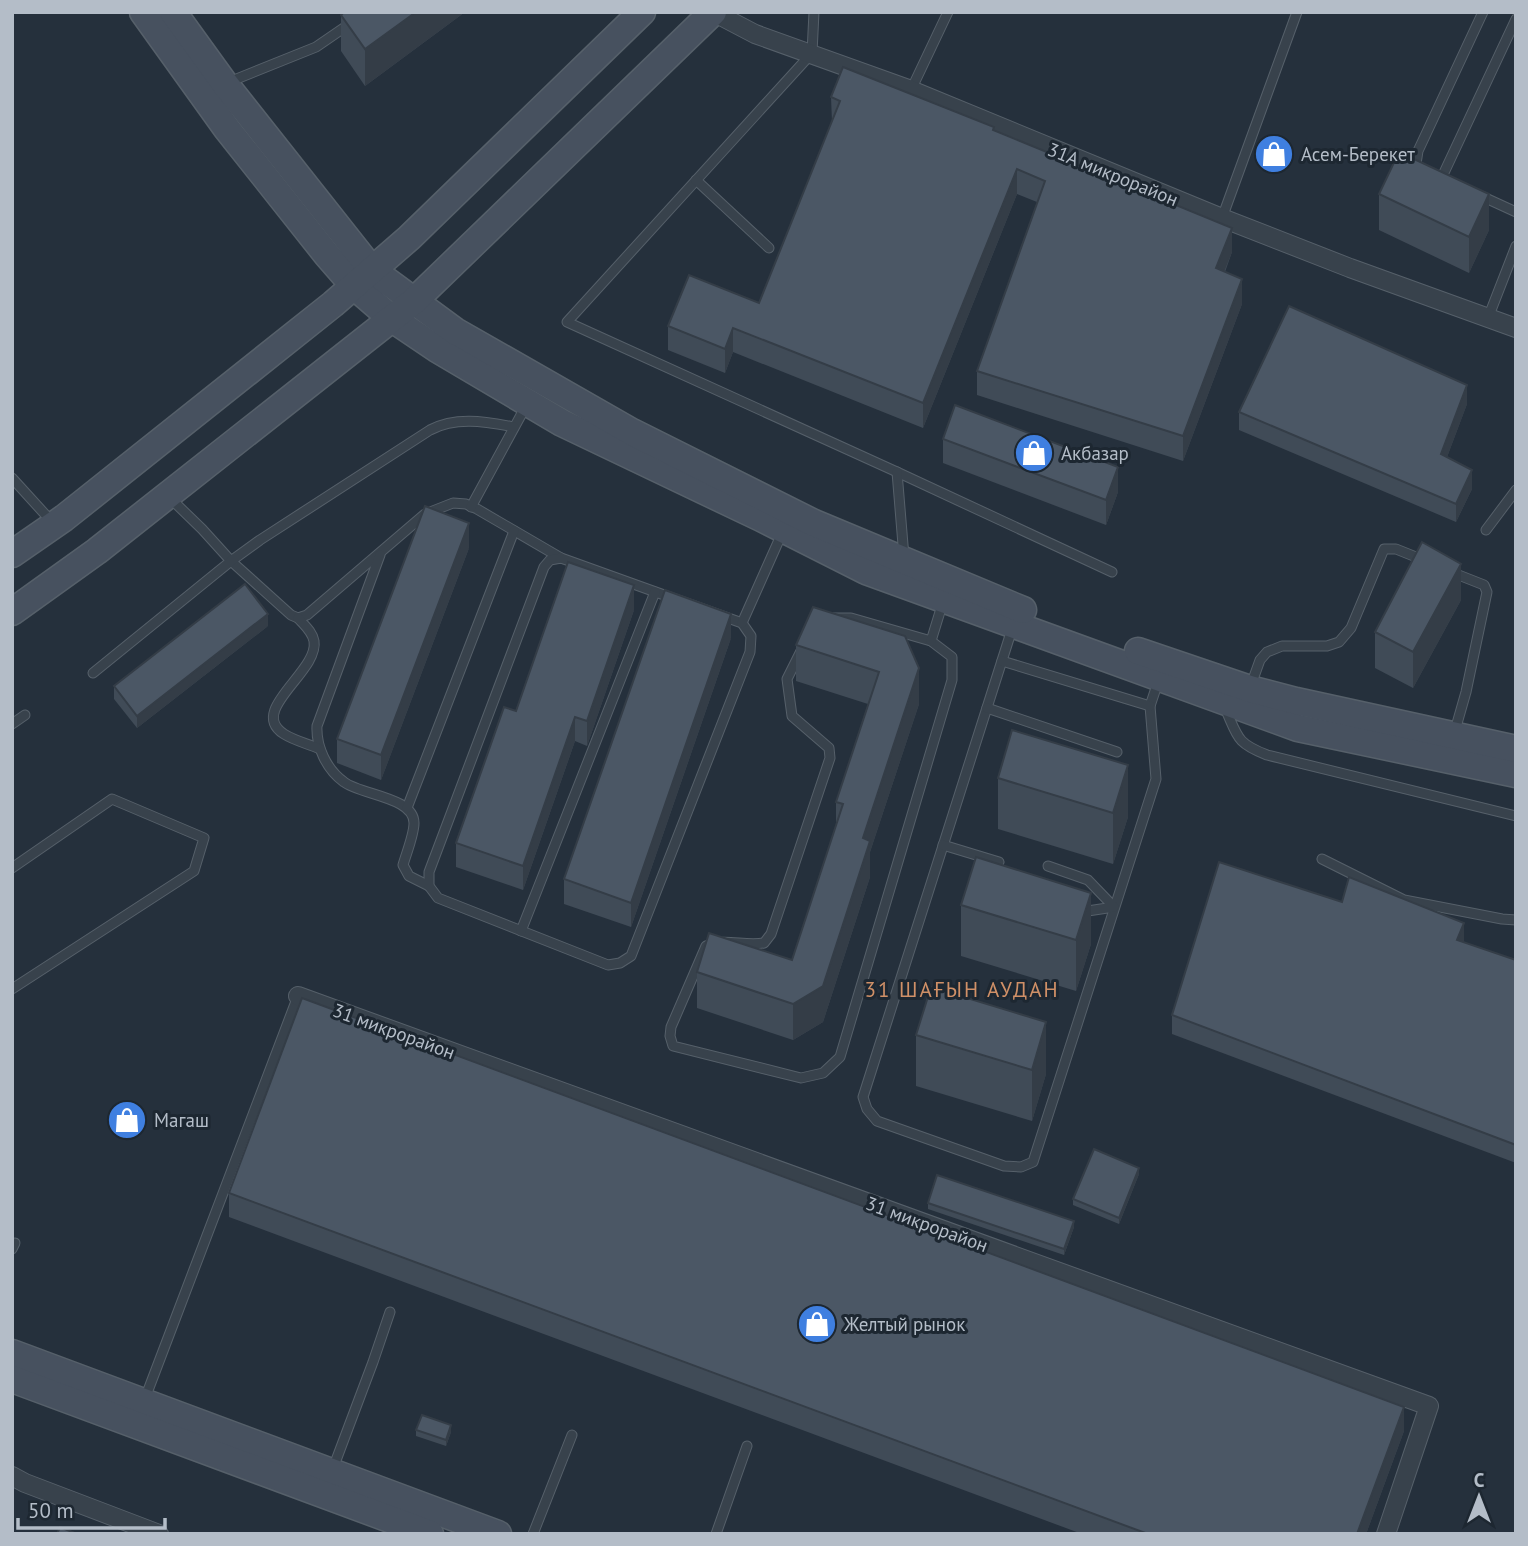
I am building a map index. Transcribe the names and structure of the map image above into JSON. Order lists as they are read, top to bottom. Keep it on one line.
{"streets":{"street":["31А микрорайон","31 микрорайон"]},"districts":["31 ШАҒЫН АУДАН"],"places":{"shop":["Асем-Берекет","Акбазар","Магаш","Желтый рынок"]},"scale_bar":"50 m","north":"top"}
